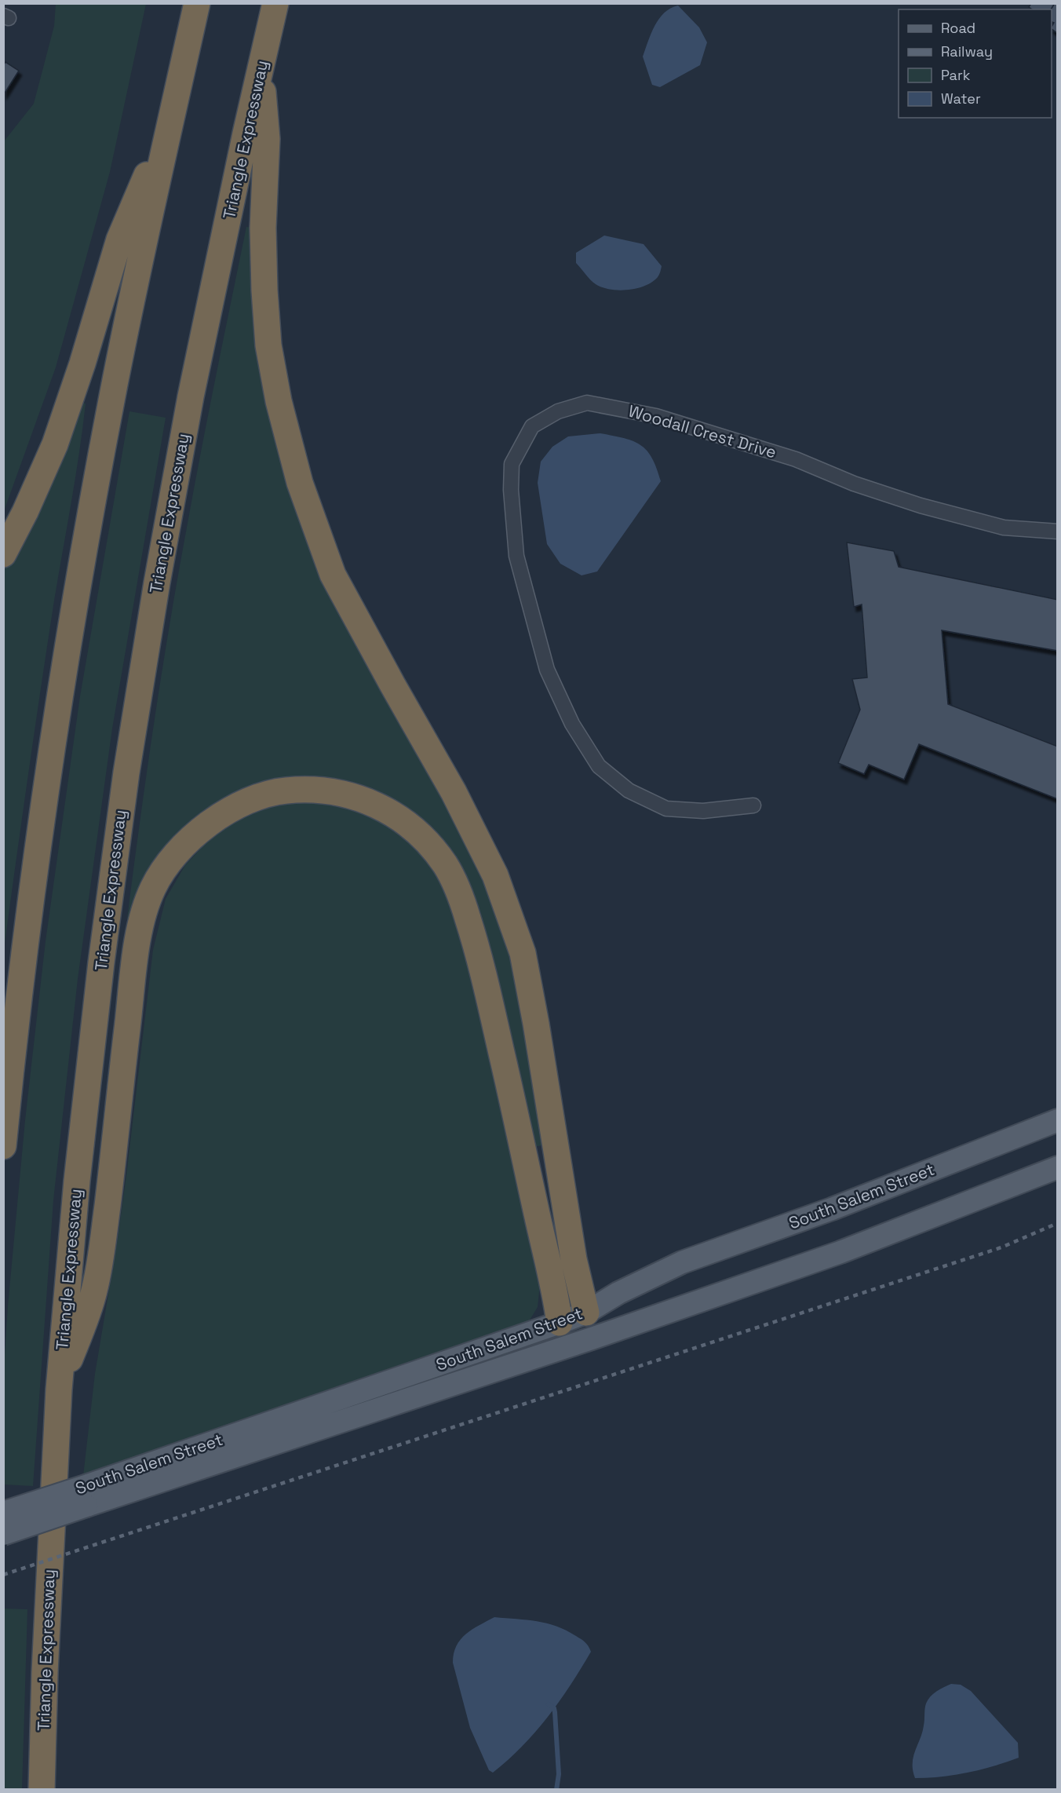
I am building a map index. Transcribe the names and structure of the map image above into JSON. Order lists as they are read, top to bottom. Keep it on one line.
{"streets":{"highway":["Triangle Expressway"],"main road":["South Salem Street"],"street":["Woodall Crest Drive"]},"legend":["Road","Railway","Park","Water"]}
